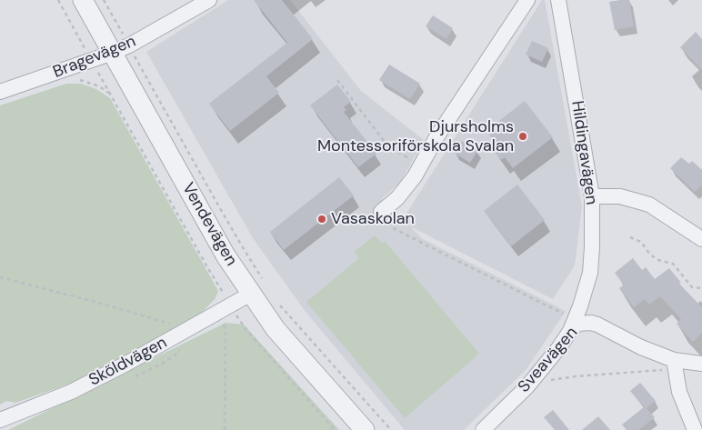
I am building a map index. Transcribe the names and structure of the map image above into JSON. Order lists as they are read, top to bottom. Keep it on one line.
{"streets":{"street":["Bragevägen","Hildingavägen","Vendevägen","Sveavägen","Sköldvägen"]},"crossings":[["Bragevägen","Vendevägen"],["Hildingavägen","Sveavägen"],["Vendevägen","Sköldvägen"]],"places":["Djursholms Montessoriförskola Svalan","Vasaskolan"]}
